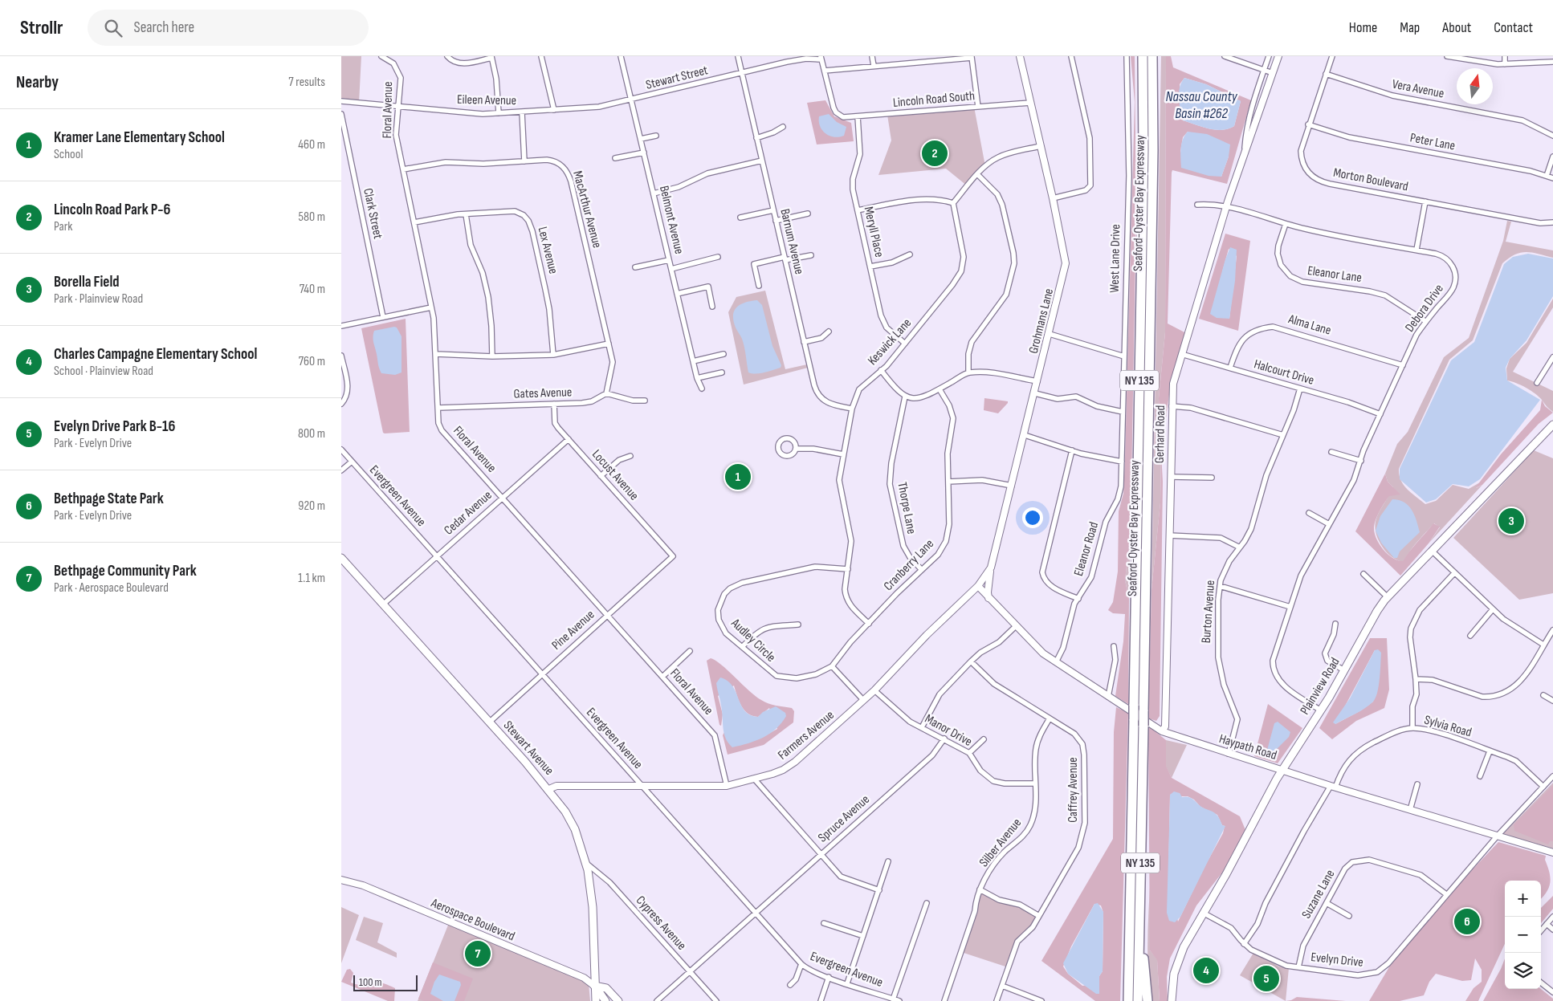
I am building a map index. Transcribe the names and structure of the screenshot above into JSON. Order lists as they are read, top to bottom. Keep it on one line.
{"streets":{"highway":["Seaford-Oyster Bay Expressway","NY 135"],"main road":["Plainview Road","Stewart Avenue"],"street":["Stewart Street","Vera Avenue","Lincoln Road South","Eileen Avenue","Floral Avenue","Peter Lane","Morton Boulevard","MacArthur Avenue","Clark Street","Belmont Avenue","Meryll Place","Barnum Avenue","Lex Avenue","West Lane Drive","Eleanor Lane","Debora Drive","Grohmans Lane","Alma Lane","Keswick Lane","Halcourt Drive","Gates Avenue","Gerhard Road","Locust Avenue","Evergreen Avenue","Thorpe Lane","Cedar Avenue","Eleanor Road","Cranberry Lane","Burton Avenue","Pine Avenue","Audley Circle","Sylvia Road","Manor Drive","Farmers Avenue","Haypath Road","Caffrey Avenue","Spruce Avenue","Silber Avenue","Suzane Lane","Aerospace Boulevard","Cypress Avenue","Evelyn Drive"]},"crossings":[["Stewart Street","Eileen Avenue"],["Stewart Street","Belmont Avenue"],["Stewart Street","Barnum Avenue"],["Vera Avenue","Morton Boulevard"],["Lincoln Road South","Meryll Place"],["Lincoln Road South","Grohmans Lane"],["Eileen Avenue","Floral Avenue"],["Eileen Avenue","Belmont Avenue"],["Floral Avenue","MacArthur Avenue"],["Floral Avenue","Lex Avenue"],["Floral Avenue","Gates Avenue"],["Floral Avenue","Cedar Avenue"],["Floral Avenue","Pine Avenue"],["Floral Avenue","Farmers Avenue"],["Peter Lane","Morton Boulevard"],["MacArthur Avenue","Gates Avenue"],["Meryll Place","Keswick Lane"],["Barnum Avenue","Keswick Lane"],["West Lane Drive","Eleanor Road"],["Eleanor Lane","Debora Drive"],["Debora Drive","Alma Lane"],["Debora Drive","Halcourt Drive"],["Debora Drive","Gerhard Road"],["Debora Drive","Plainview Road"],["Grohmans Lane","Farmers Avenue"],["Grohmans Lane","Haypath Road"],["Alma Lane","Halcourt Drive"],["Keswick Lane","Cranberry Lane"],["Keswick Lane","Audley Circle"],["Halcourt Drive","Gerhard Road"],["Halcourt Drive","Burton Avenue"],["Gates Avenue","Locust Avenue"],["Gerhard Road","Haypath Road"],["Locust Avenue","Cedar Avenue"],["Locust Avenue","Pine Avenue"],["Evergreen Avenue","Cedar Avenue"],["Evergreen Avenue","Pine Avenue"],["Evergreen Avenue","Farmers Avenue"],["Evergreen Avenue","Spruce Avenue"],["Thorpe Lane","Cranberry Lane"],["Cedar Avenue","Stewart Avenue"],["Eleanor Road","Haypath Road"],["Cranberry Lane","Audley Circle"],["Burton Avenue","Haypath Road"],["Pine Avenue","Stewart Avenue"],["Plainview Road","Haypath Road"],["Plainview Road","Evelyn Drive"],["Sylvia Road","Haypath Road"],["Sylvia Road","Evelyn Drive"],["Manor Drive","Farmers Avenue"],["Manor Drive","Spruce Avenue"],["Manor Drive","Silber Avenue"],["Farmers Avenue","Haypath Road"],["Farmers Avenue","Stewart Avenue"],["Haypath Road","Evelyn Drive"],["Stewart Avenue","Aerospace Boulevard"],["Stewart Avenue","Cypress Avenue"],["Caffrey Avenue","Silber Avenue"],["Spruce Avenue","Cypress Avenue"],["Suzane Lane","Evelyn Drive"]],"water":["Nassau County Basin #262"],"scale_bar":"100 m","north":"top","page":{"header":"Strollr","search":"Search here","nav":["Home","Map","About","Contact"],"heading":["Nearby","7 results"],"list":[{"mark":"1","name":"Kramer Lane Elementary School","note":"School","value":"460 m"},{"mark":"2","name":"Lincoln Road Park P-6","note":"Park","value":"580 m"},{"mark":"3","name":"Borella Field","note":"Park · Plainview Road","value":"740 m"},{"mark":"4","name":"Charles Campagne Elementary School","note":"School · Plainview Road","value":"760 m"},{"mark":"5","name":"Evelyn Drive Park B-16","note":"Park · Evelyn Drive","value":"800 m"},{"mark":"6","name":"Bethpage State Park","note":"Park · Evelyn Drive","value":"920 m"},{"mark":"7","name":"Bethpage Community Park","note":"Park · Aerospace Boulevard","value":"1.1 km"}],"pins":["2","1","3","6","7","4","5"],"map_buttons":["+","−"],"scale":"100 m"}}
